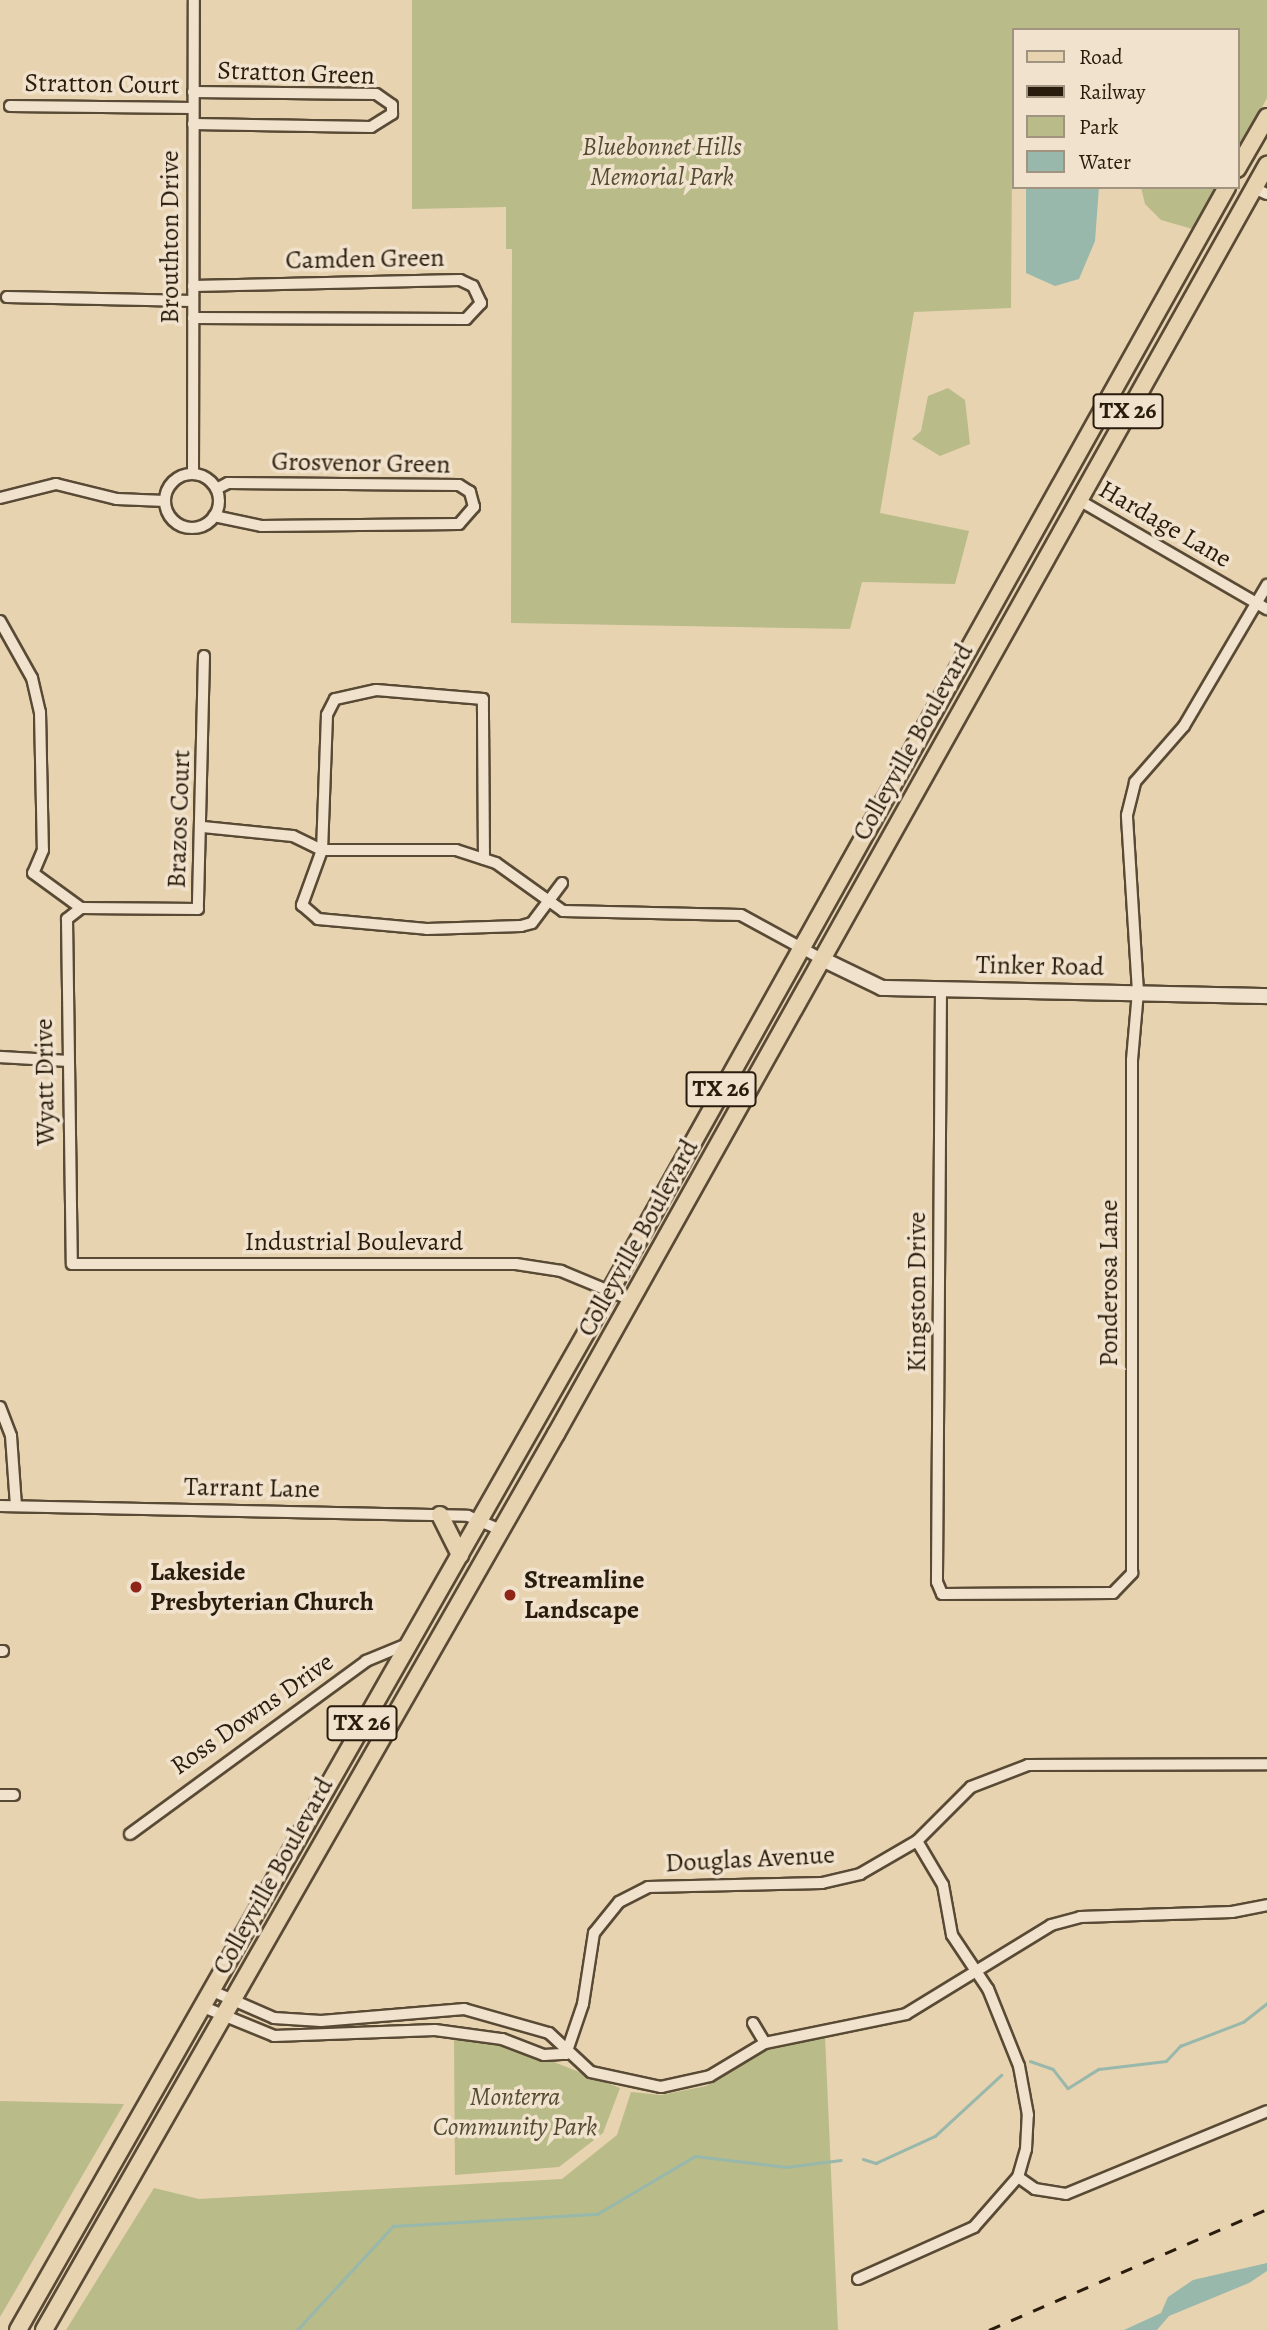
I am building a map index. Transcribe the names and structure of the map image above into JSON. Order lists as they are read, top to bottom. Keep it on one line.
{"streets":{"main road":["TX 26","Colleyville Boulevard","Tinker Road"],"street":["Stratton Green","Stratton Court","Brouthton Drive","Camden Green","Grosvenor Green","Hardage Lane","Brazos Court","Wyatt Drive","Industrial Boulevard","Ponderosa Lane","Kingston Drive","Tarrant Lane","Ross Downs Drive","Douglas Avenue"]},"crossings":[["Stratton Green","Brouthton Drive"],["Stratton Court","Brouthton Drive"],["Brouthton Drive","Camden Green"],["Brouthton Drive","Grosvenor Green"],["Hardage Lane","Colleyville Boulevard"],["Hardage Lane","Ponderosa Lane"],["Colleyville Boulevard","Tinker Road"],["Colleyville Boulevard","Industrial Boulevard"],["Colleyville Boulevard","Tarrant Lane"],["Colleyville Boulevard","Ross Downs Drive"],["Brazos Court","Wyatt Drive"],["Tinker Road","Ponderosa Lane"],["Tinker Road","Kingston Drive"],["Wyatt Drive","Industrial Boulevard"],["Ponderosa Lane","Kingston Drive"]],"parks":["Bluebonnet Hills Memorial Park","Monterra Community Park"],"places":["Lakeside Presbyterian Church","Streamline Landscape"],"legend":["Road","Railway","Park","Water"]}
